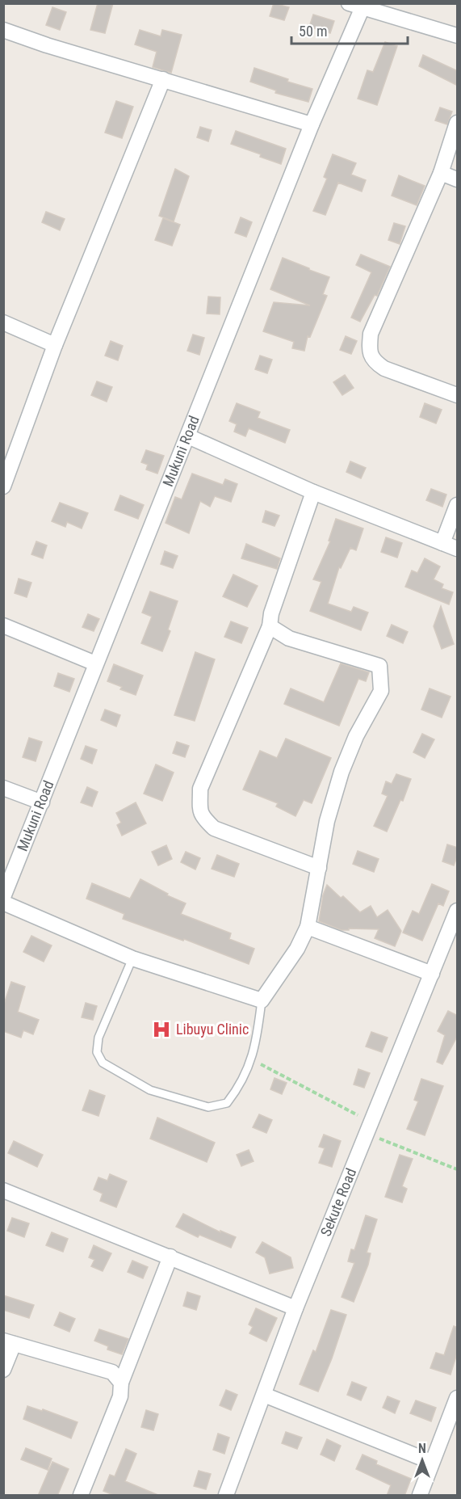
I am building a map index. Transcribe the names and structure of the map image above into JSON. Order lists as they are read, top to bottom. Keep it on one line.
{"streets":{"street":["Mukuni Road","Sekute Road"]},"places":{"hospital":["Libuyu Clinic"]},"scale_bar":"50 m","north":"top"}
